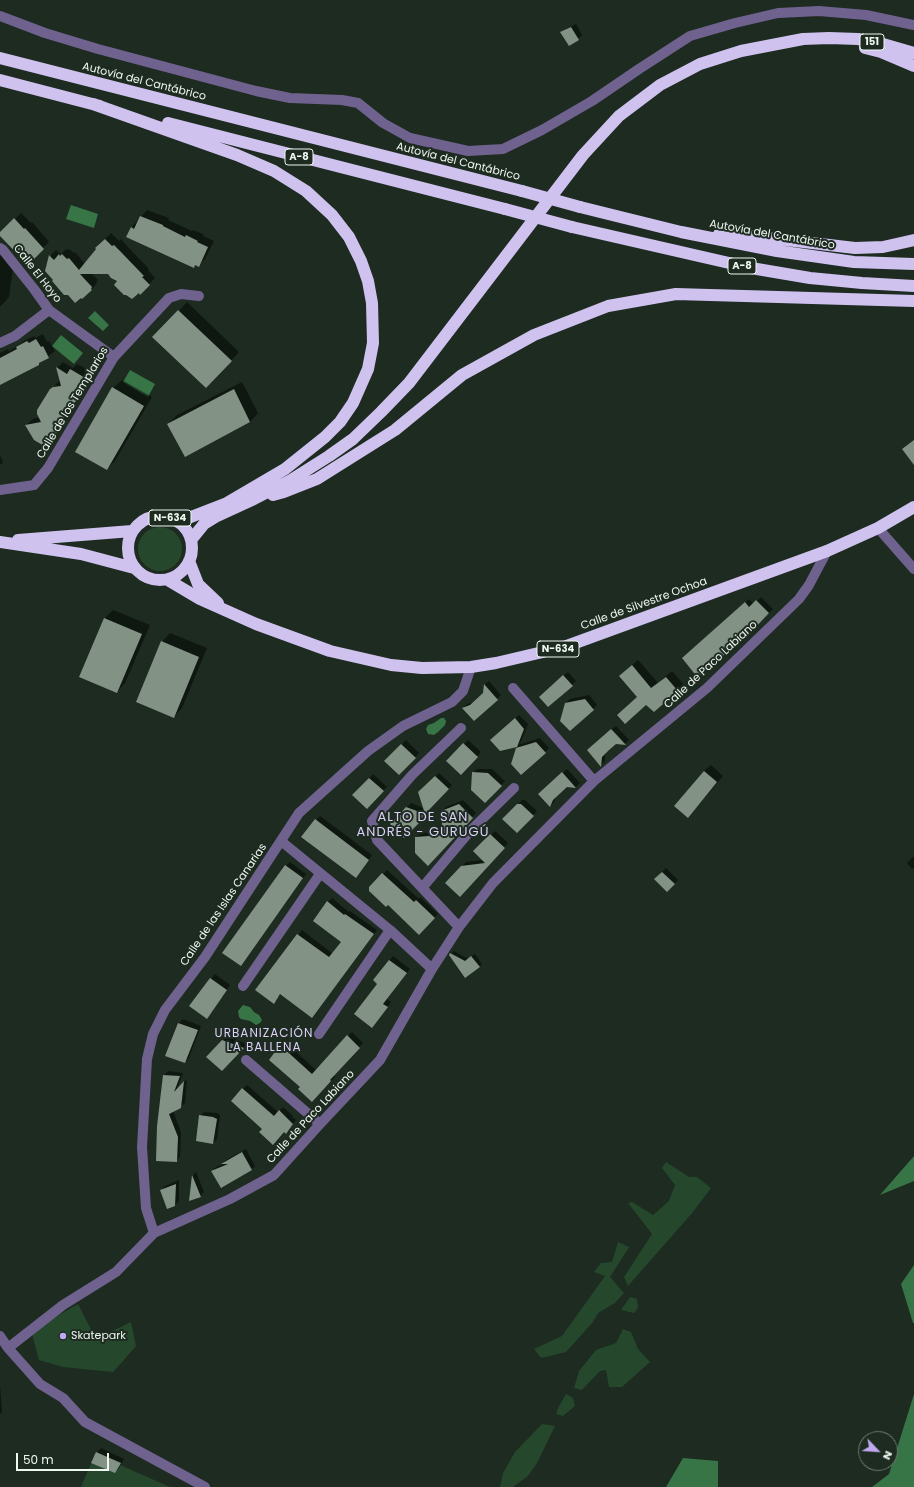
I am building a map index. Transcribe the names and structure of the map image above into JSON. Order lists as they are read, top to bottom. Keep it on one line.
{"streets":{"highway":["151","Autovía del Cantábrico","A-8","N-634","Calle de Silvestre Ochoa"],"street":["Calle El Hoyo","Calle de los Templarios","Calle de Paco Labiano","Calle de las Islas Canarias"]},"crossings":[["Calle El Hoyo","Calle de los Templarios"],["N-634","Calle de Silvestre Ochoa"],["Calle de Silvestre Ochoa","Calle de Paco Labiano"],["Calle de Silvestre Ochoa","Calle de las Islas Canarias"],["Calle de Paco Labiano","Calle de las Islas Canarias"]],"districts":["ALTO DE SAN ANDRÉS - GURUGÚ","URBANIZACIÓN LA BALLENA"],"places":["Skatepark"],"scale_bar":"50 m","north":"bottom right"}
